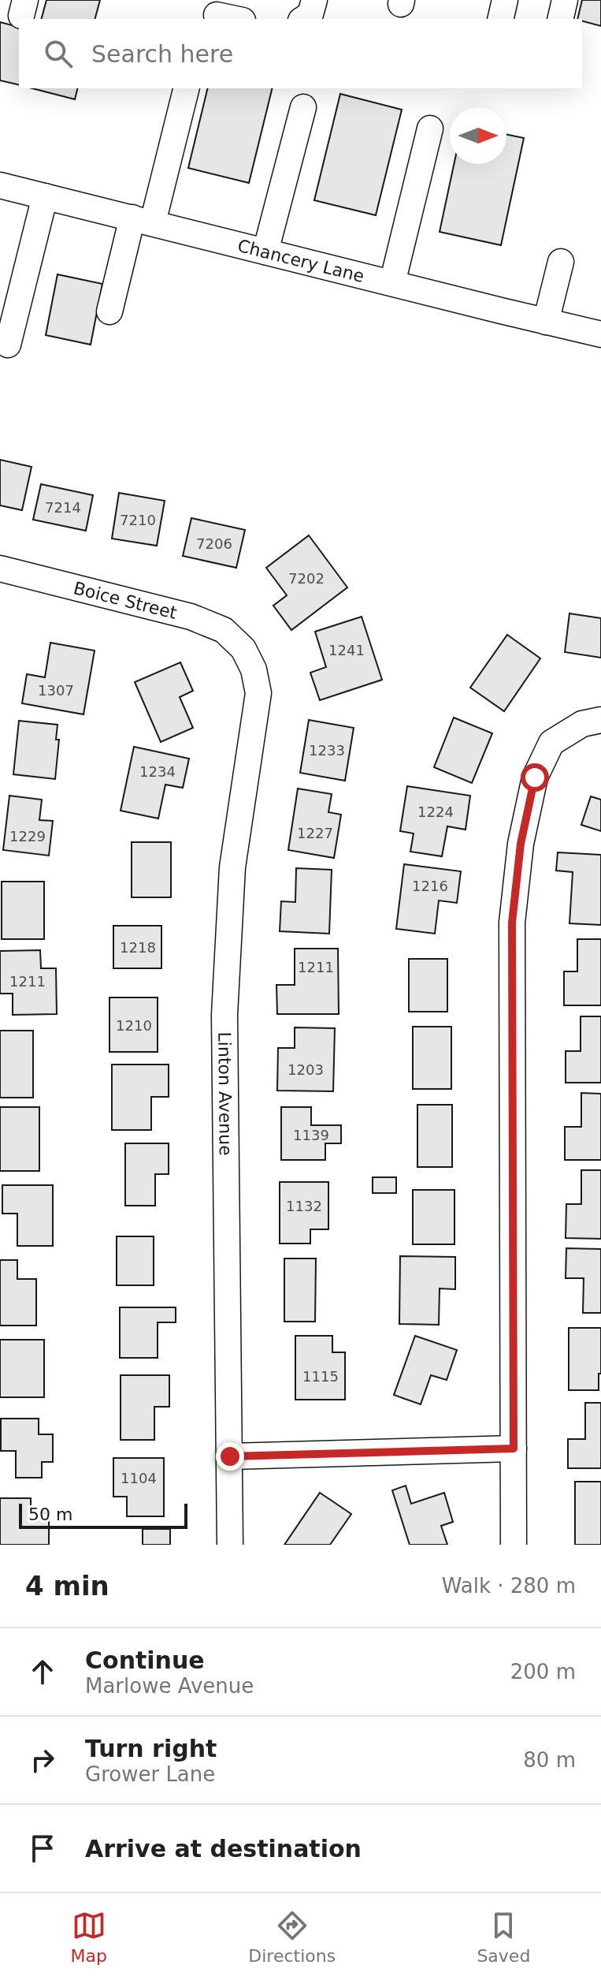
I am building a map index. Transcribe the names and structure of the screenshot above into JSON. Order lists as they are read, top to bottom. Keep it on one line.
{"streets":{"street":["Chancery Lane","Boice Street","Linton Avenue"]},"crossings":[["Boice Street","Linton Avenue"]],"house_numbers":["7214","7210","7206","7202","1241","1307","1233","1234","1224","1227","1229","1216","1218","1211","1211","1210","1203","1139","1132","1115","1104"],"scale_bar":"50 m","north":"right","page":{"search":"Search here","scale":"50 m","heading":["4 min","Walk · 280 m"],"list":[["Continue","Marlowe Avenue","200 m"],["Turn right","Grower Lane","80 m"],"Arrive at destination"],"nav":["Map","Directions","Saved"]}}
